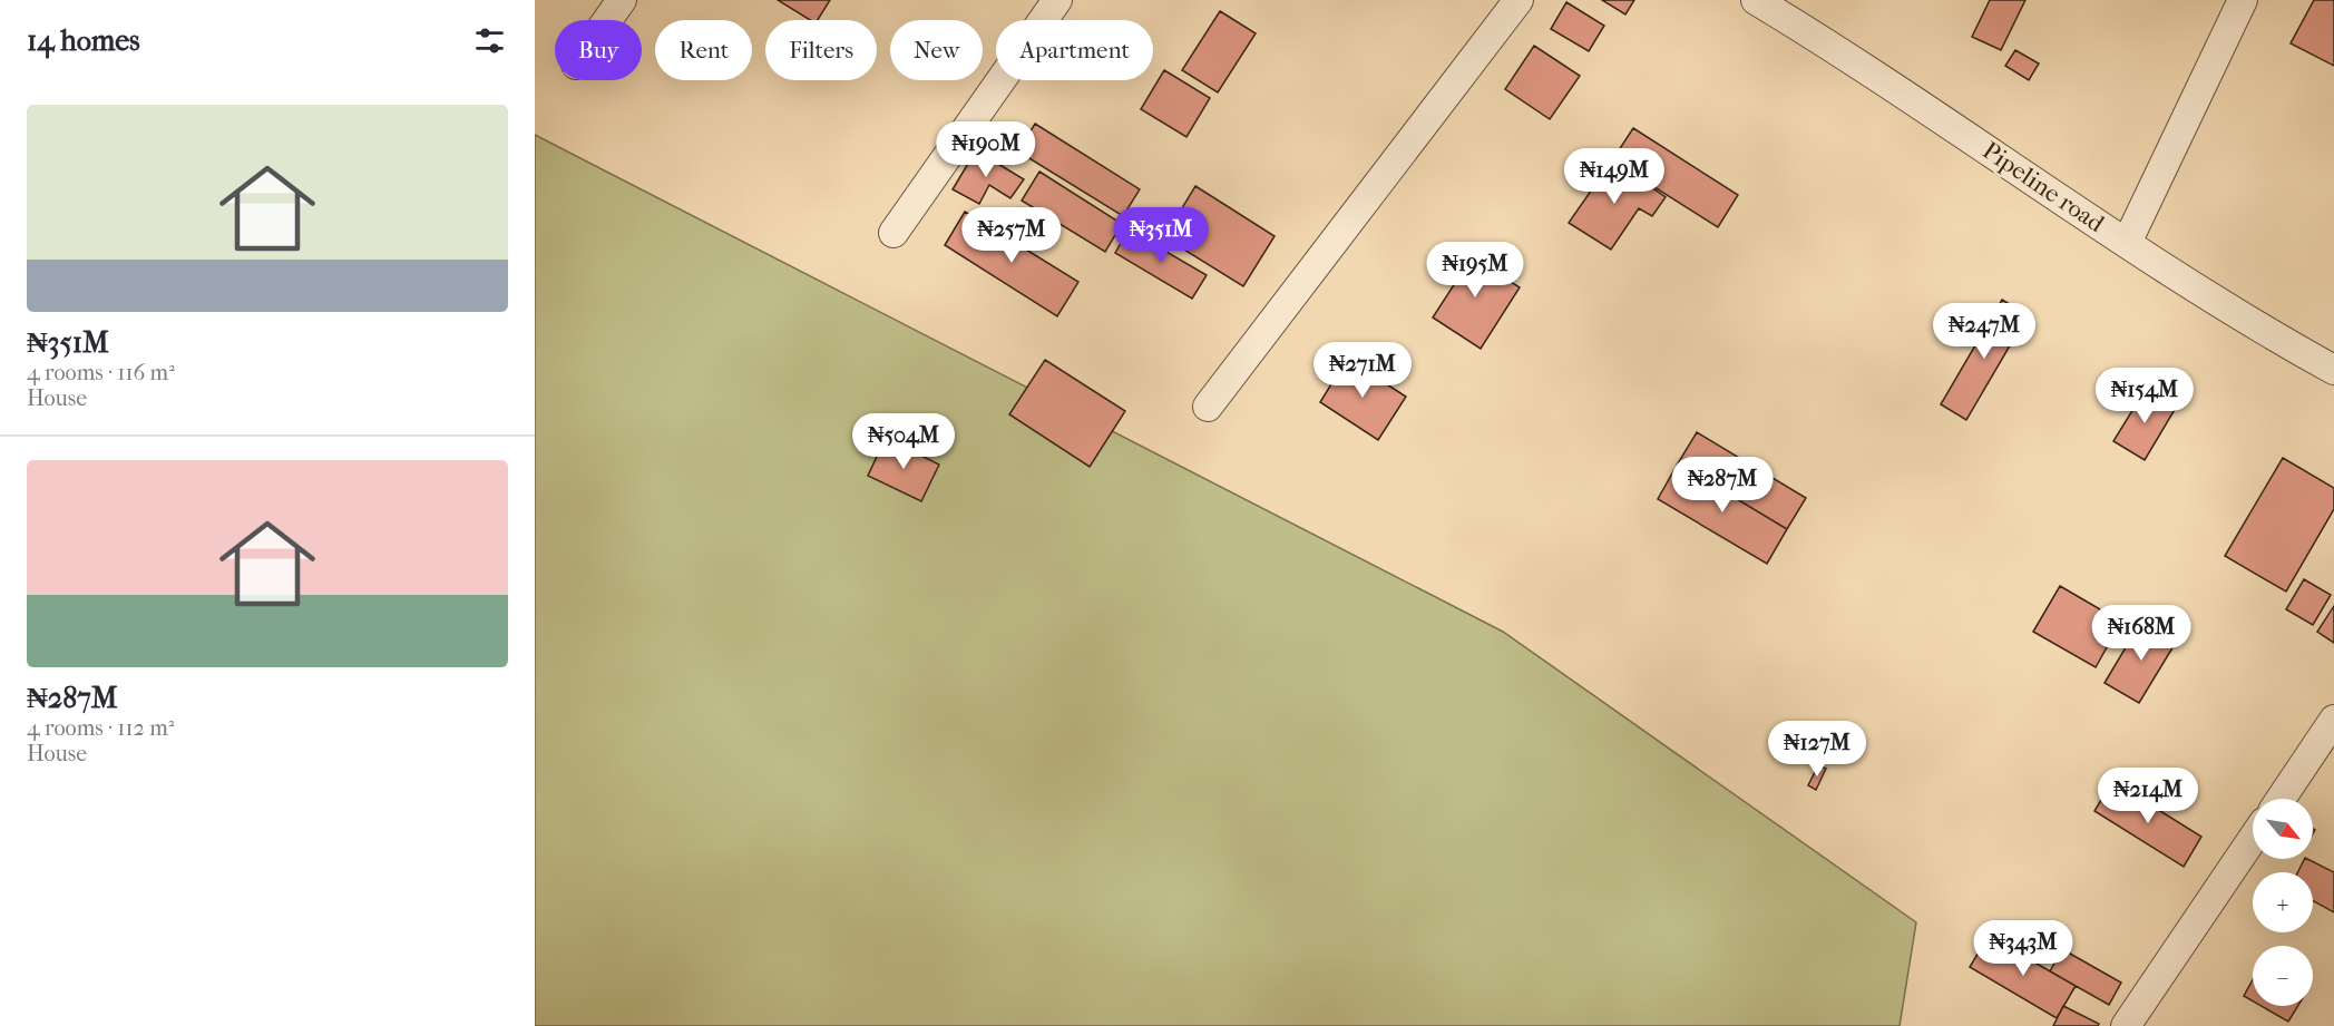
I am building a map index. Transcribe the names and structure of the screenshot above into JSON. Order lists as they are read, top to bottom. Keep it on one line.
{"streets":{"street":["Pipeline road"]},"north":"bottom right","page":{"heading":"14 homes","chip":["Buy","Rent","Filters","New","Apartment"],"list":[{"name":"₦351M","note":"4 rooms · 116 m² · House"},{"name":"₦287M","note":"4 rooms · 112 m² · House"}],"price":["₦190M","₦149M","₦257M","₦351M","₦195M","₦247M","₦271M","₦154M","₦504M","₦287M","₦168M","₦127M","₦214M","₦343M"],"map_buttons":["+","−"]}}
